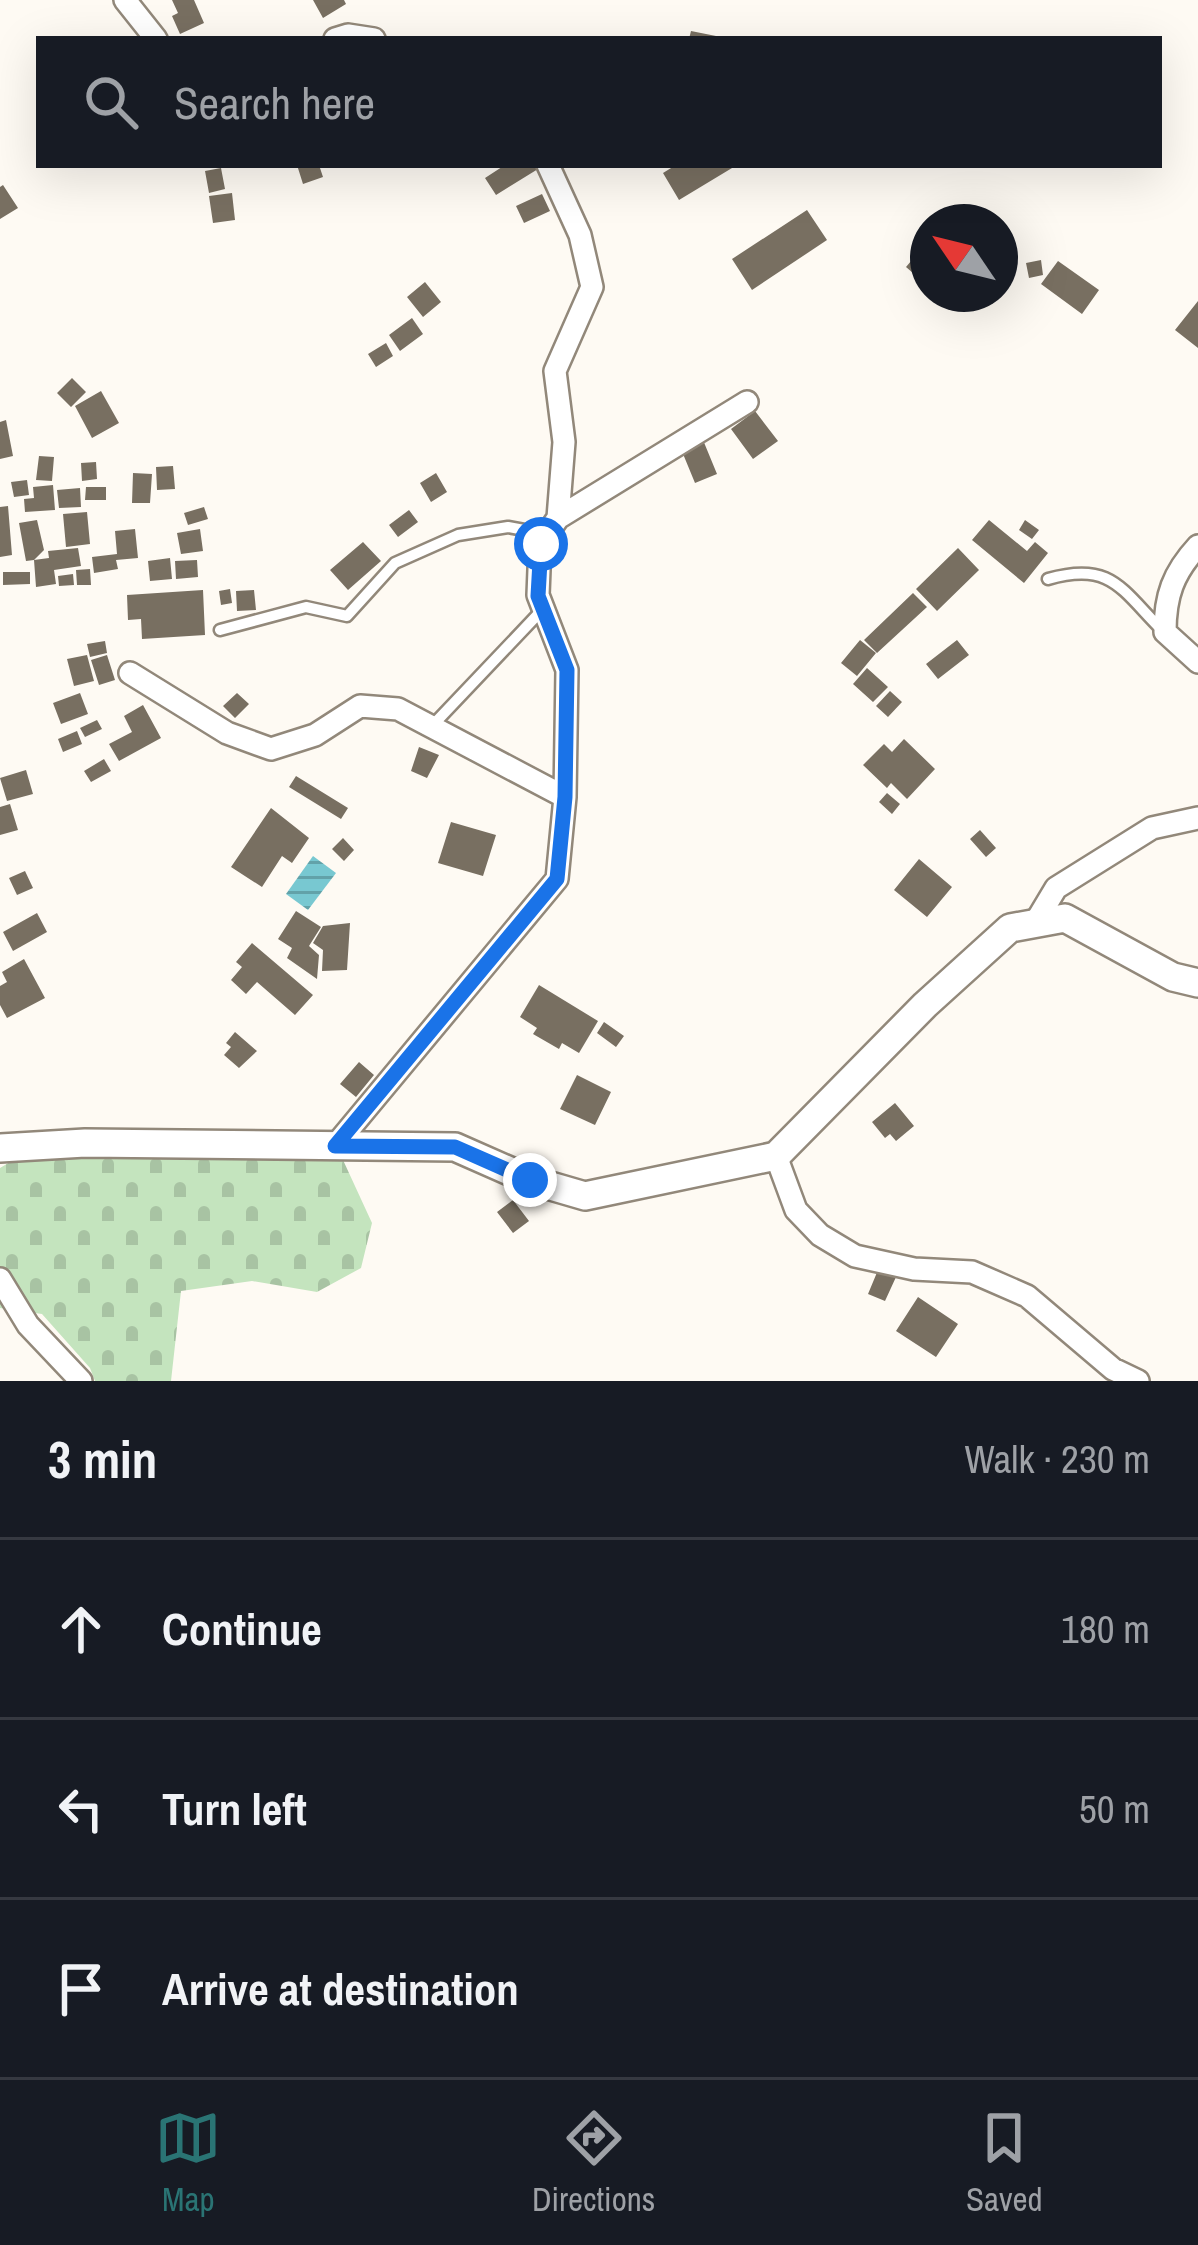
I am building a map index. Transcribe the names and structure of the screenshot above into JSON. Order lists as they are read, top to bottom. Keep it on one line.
{"north":"top left","page":{"search":"Search here","heading":["3 min","Walk · 230 m"],"list":[["Continue","180 m"],["Turn left","50 m"],"Arrive at destination"],"nav":["Map","Directions","Saved"]}}
